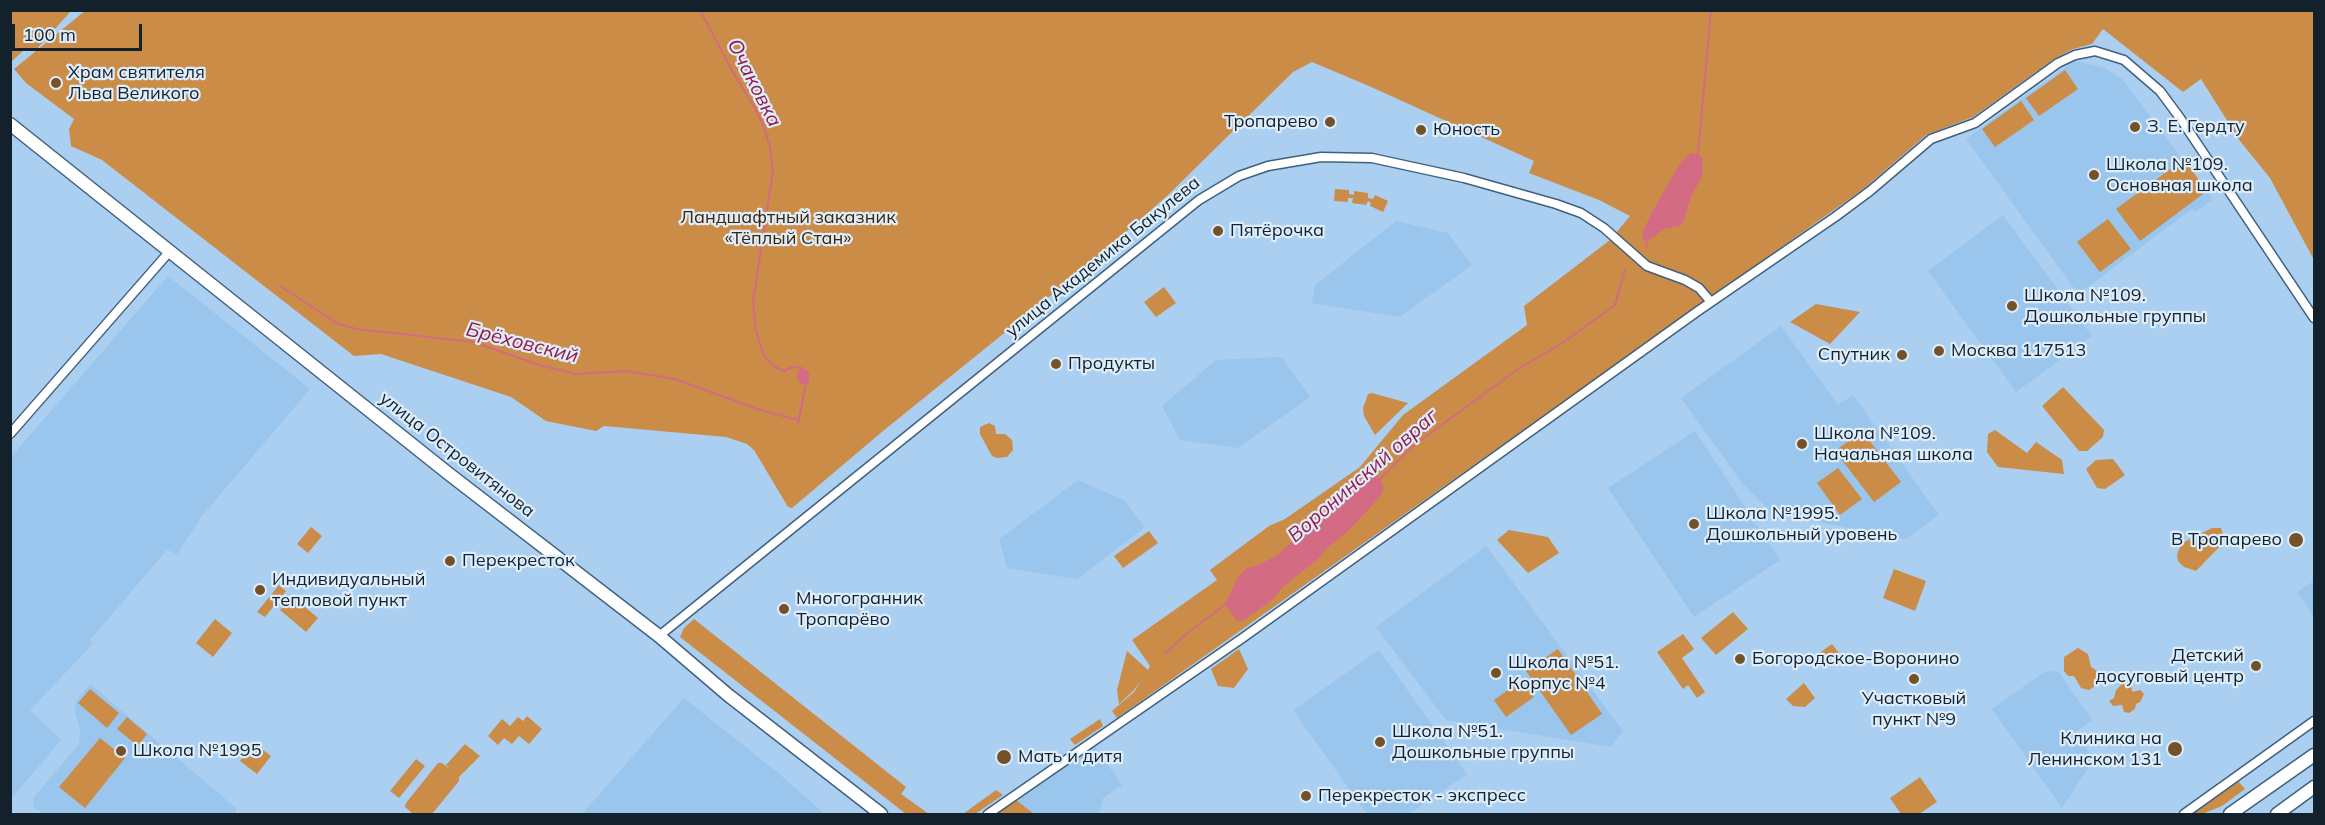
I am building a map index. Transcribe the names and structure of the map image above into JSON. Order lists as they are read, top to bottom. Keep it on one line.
{"streets":{"main road":["улица Островитянова"],"street":["улица Академика Бакулева"]},"crossings":[["улица Академика Бакулева","улица Островитянова"]],"water":["Очаковка","Брёховский","Воронинский овраг"],"parks":["Ландшафтный заказник «Тёплый Стан»"],"places":["Храм святителя Льва Великого","Тропарево","З. Е. Гердту","Юность","Школа №109. Основная школа","Пятёрочка","Школа №109. Дошкольные группы","Москва 117513","Спутник","Продукты","Школа №109. Начальная школа","Школа №1995. Дошкольный уровень","В Тропарево","Перекресток","Индивидуальный тепловой пункт","Многогранник Тропарёво","Богородское-Воронино","Детский досуговый центр","Школа №51. Корпус №4","Участковый пункт №9","Школа №51. Дошкольные группы","Клиника на Ленинском 131","Школа №1995","Мать и дитя","Перекресток - экспресс"],"scale_bar":"100 m"}
